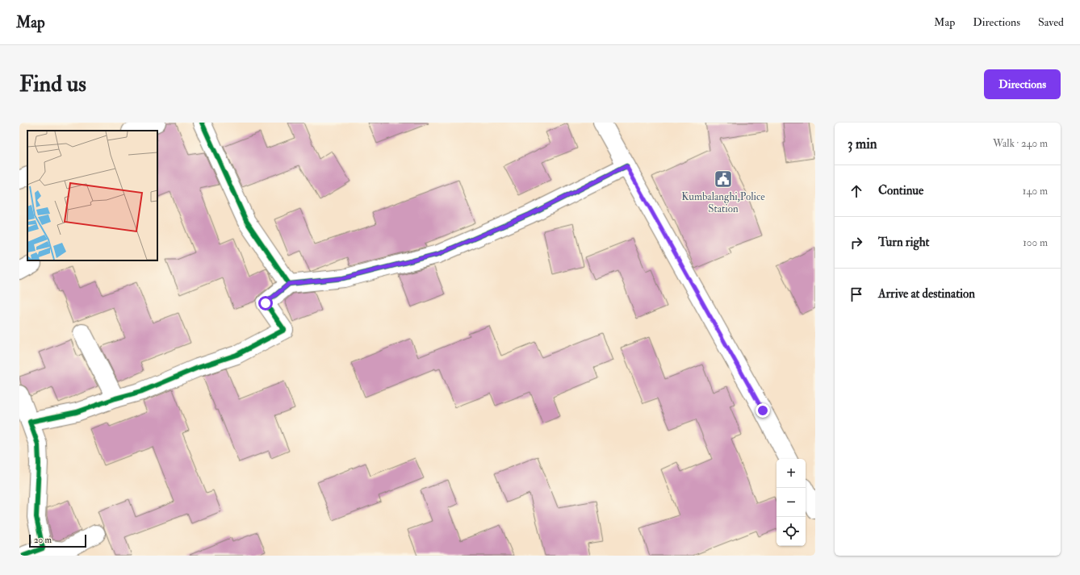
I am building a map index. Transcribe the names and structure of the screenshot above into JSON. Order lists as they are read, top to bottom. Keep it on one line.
{"places":{"public building":["Kumbalanghi,Police Station"]},"scale_bar":"20 m","page":{"header":"Map","nav":["Map","Directions","Saved"],"buttons":"Directions","title":"Find us","heading":["3 min","Walk · 240 m"],"list":[["Continue","140 m"],["Turn right","100 m"],"Arrive at destination"],"map_buttons":["+","−"],"scale":"20 m"}}
